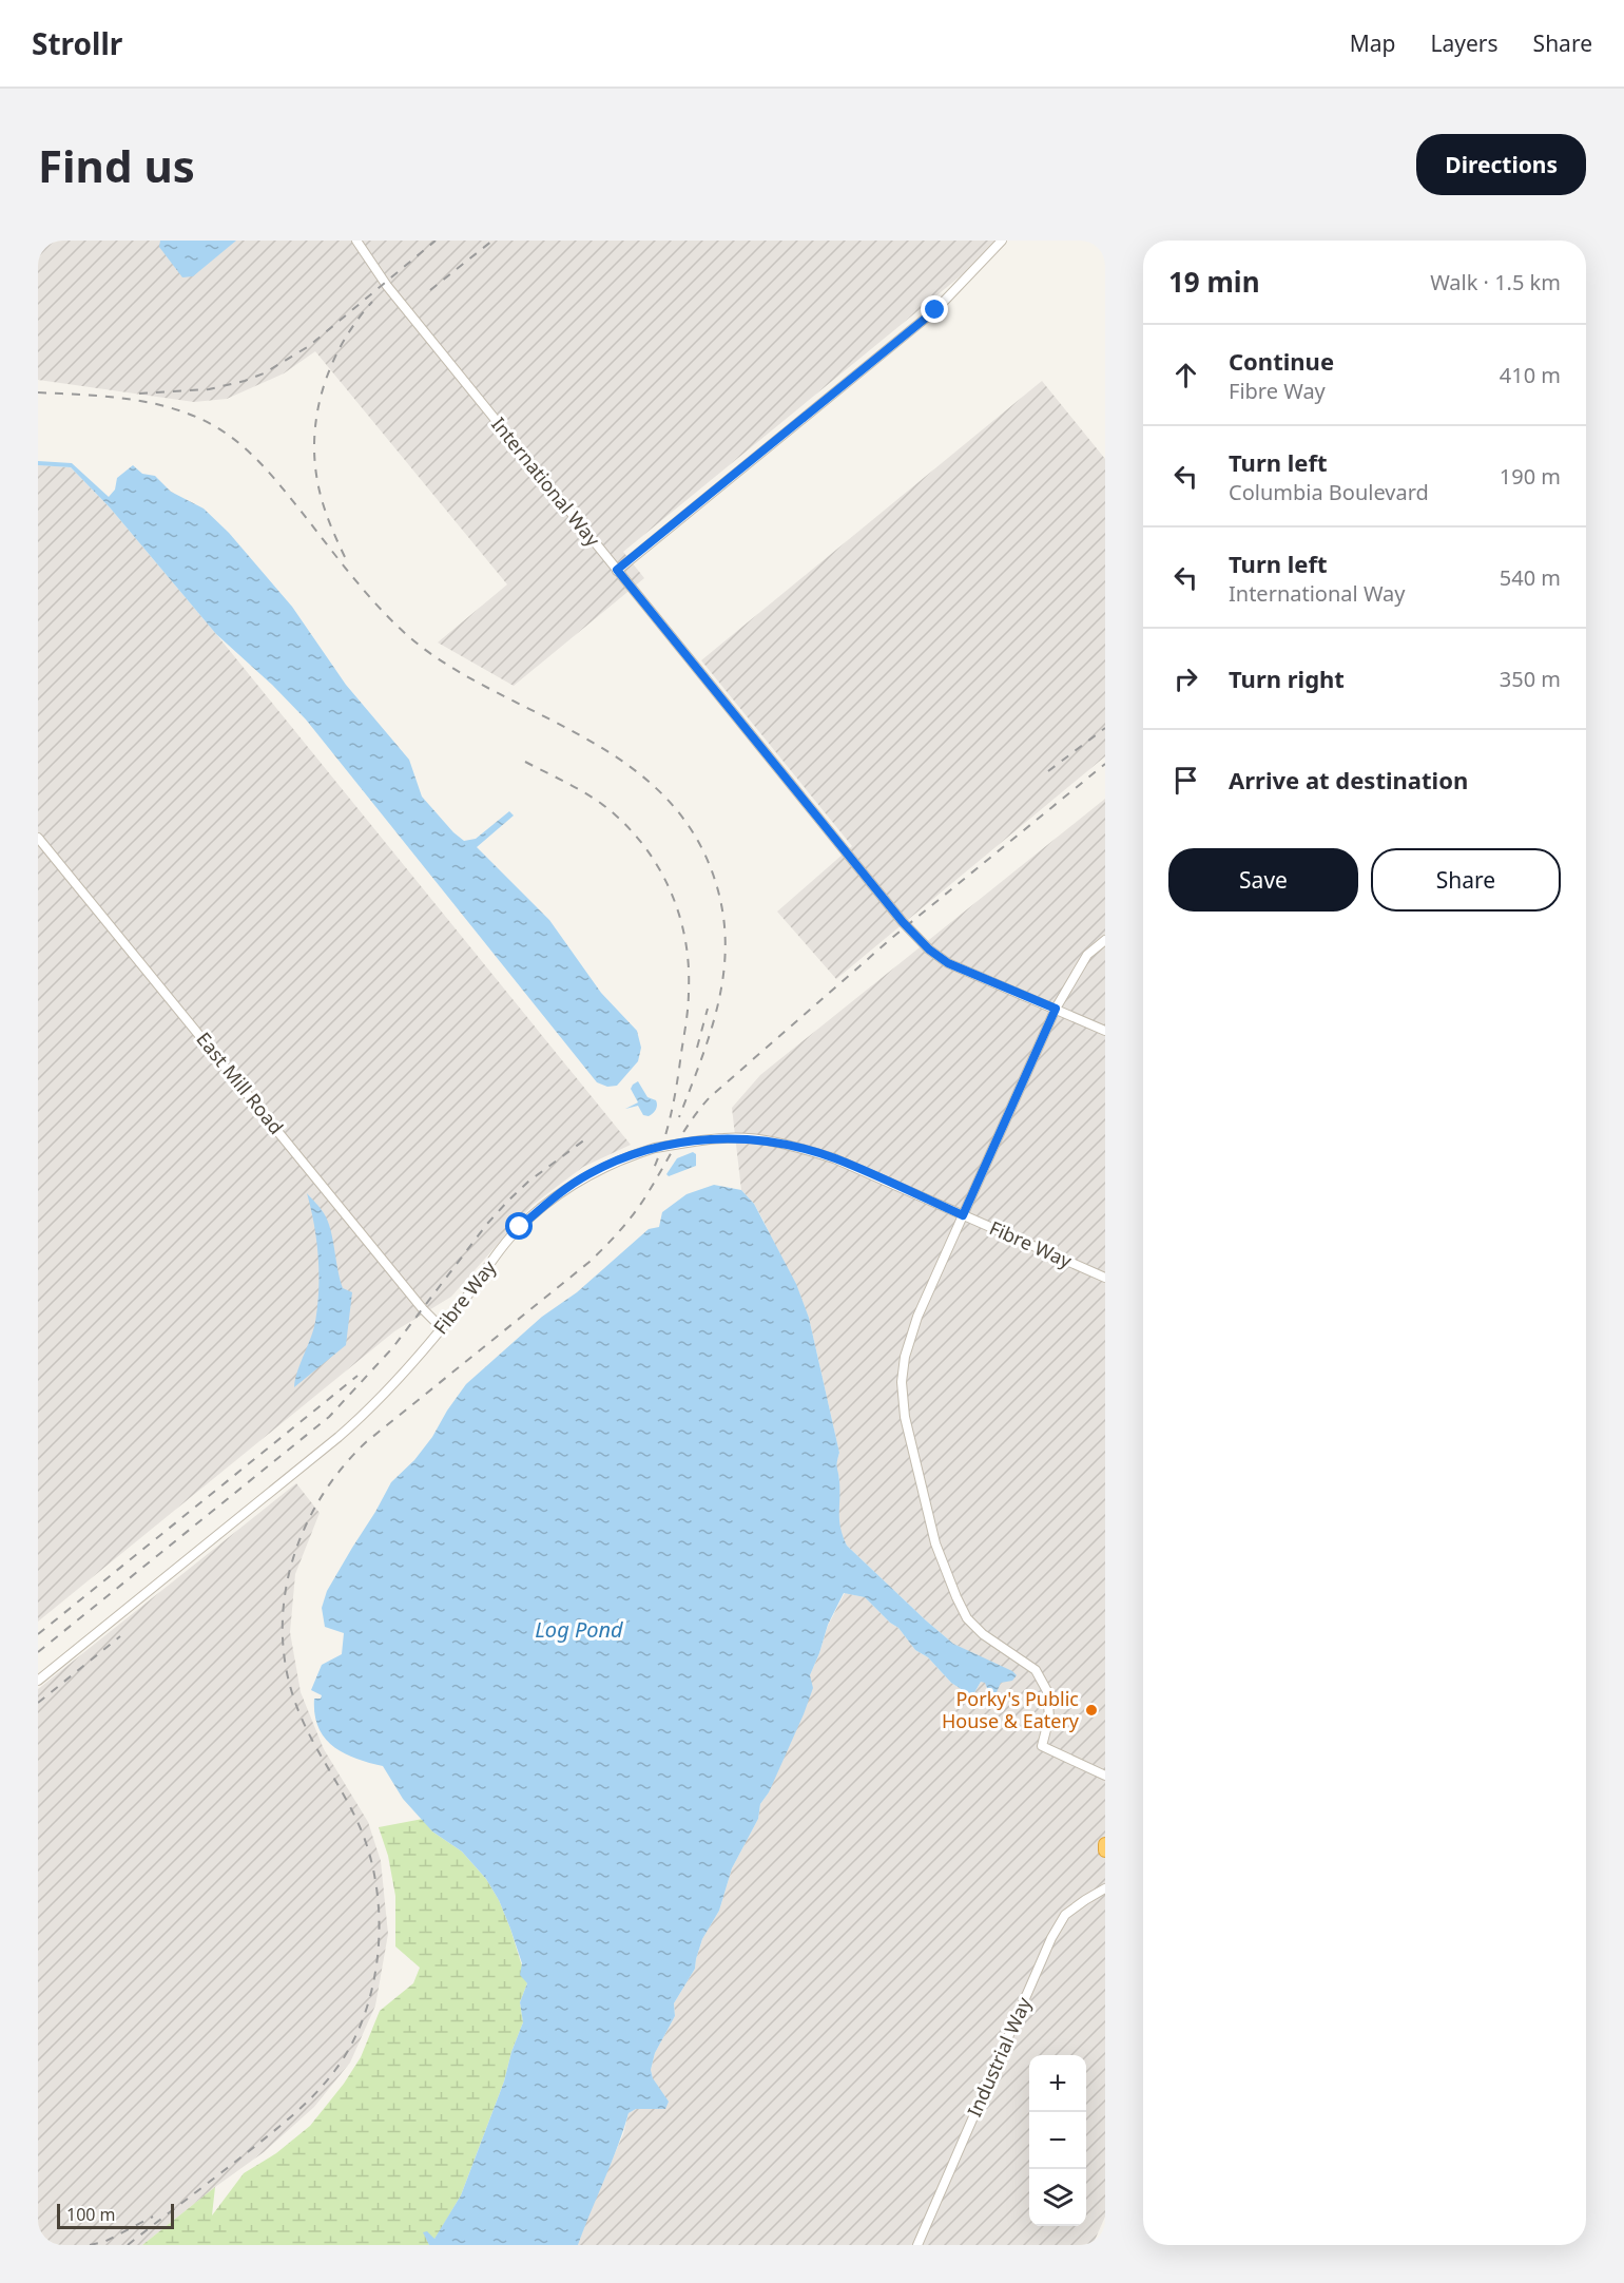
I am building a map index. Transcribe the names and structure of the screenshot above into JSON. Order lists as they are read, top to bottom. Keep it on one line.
{"streets":{"street":["International Way","East Mill Road","Fibre Way","Industrial Way"]},"crossings":[["East Mill Road","Fibre Way"]],"water":["Log Pond"],"places":["Porky's Public House & Eatery"],"scale_bar":"100 m","page":{"header":"Strollr","nav":["Map","Layers","Share"],"buttons":["Directions",["Save","Share"]],"title":"Find us","heading":["19 min","Walk · 1.5 km"],"list":[["Continue","Fibre Way","410 m"],["Turn left","Columbia Boulevard","190 m"],["Turn left","International Way","540 m"],["Turn right","350 m"],"Arrive at destination"],"map_buttons":["+","−"],"scale":"100 m"}}
